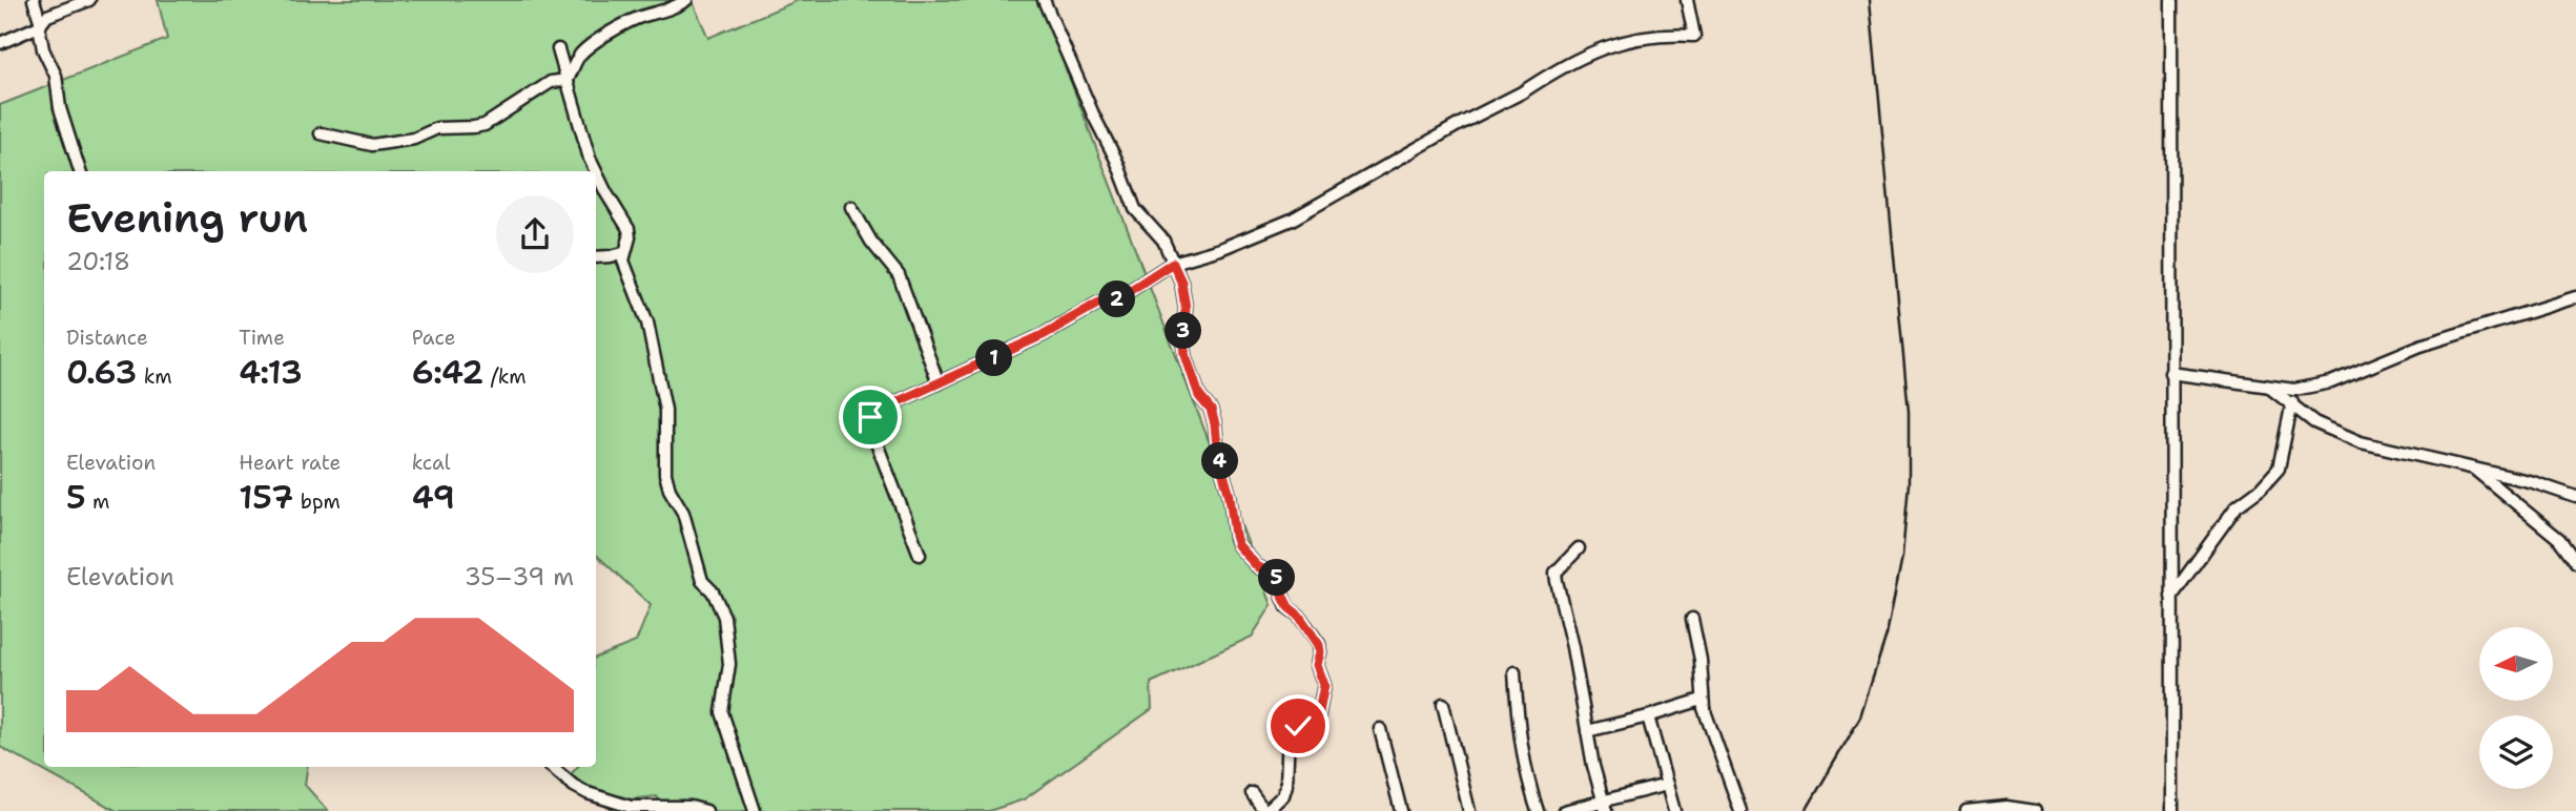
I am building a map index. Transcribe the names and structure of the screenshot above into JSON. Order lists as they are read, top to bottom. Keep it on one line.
{"north":"left","page":{"heading":["Evening run","20:18"],"pins":["2","3","1","4","5"],"stats":[["Distance","0.63 km"],["Time","4:13"],["Pace","6:42 /km"],["Elevation","5 m"],["Heart rate","157 bpm"],["kcal","49"]],"chart":["Elevation","35–39 m"]}}
